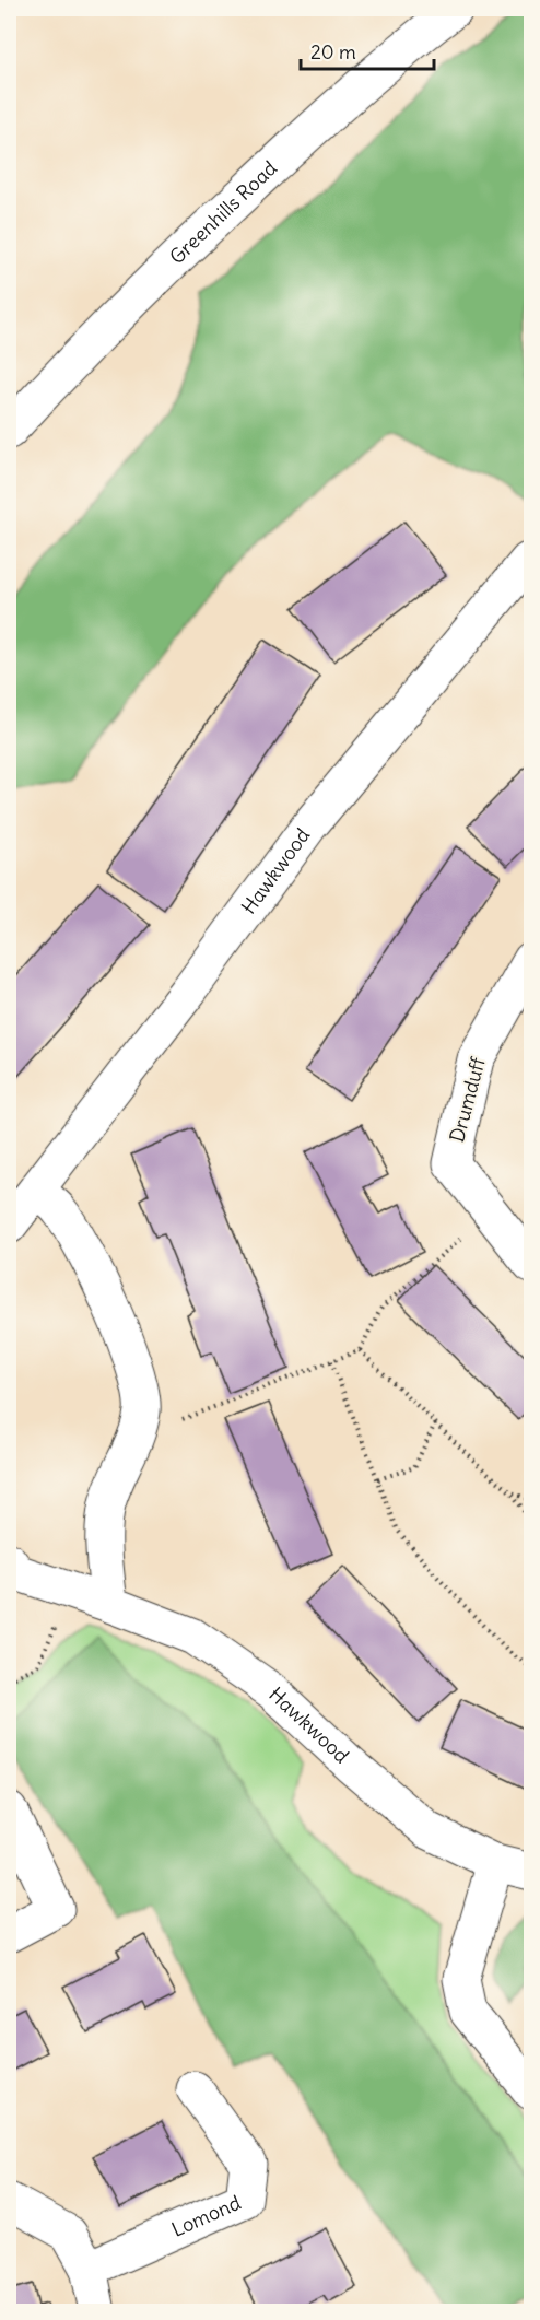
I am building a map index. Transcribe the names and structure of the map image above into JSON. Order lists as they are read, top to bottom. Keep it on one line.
{"streets":{"street":["Greenhills Road","Hawkwood","Drumduff","Lomond"]},"scale_bar":"20 m"}
